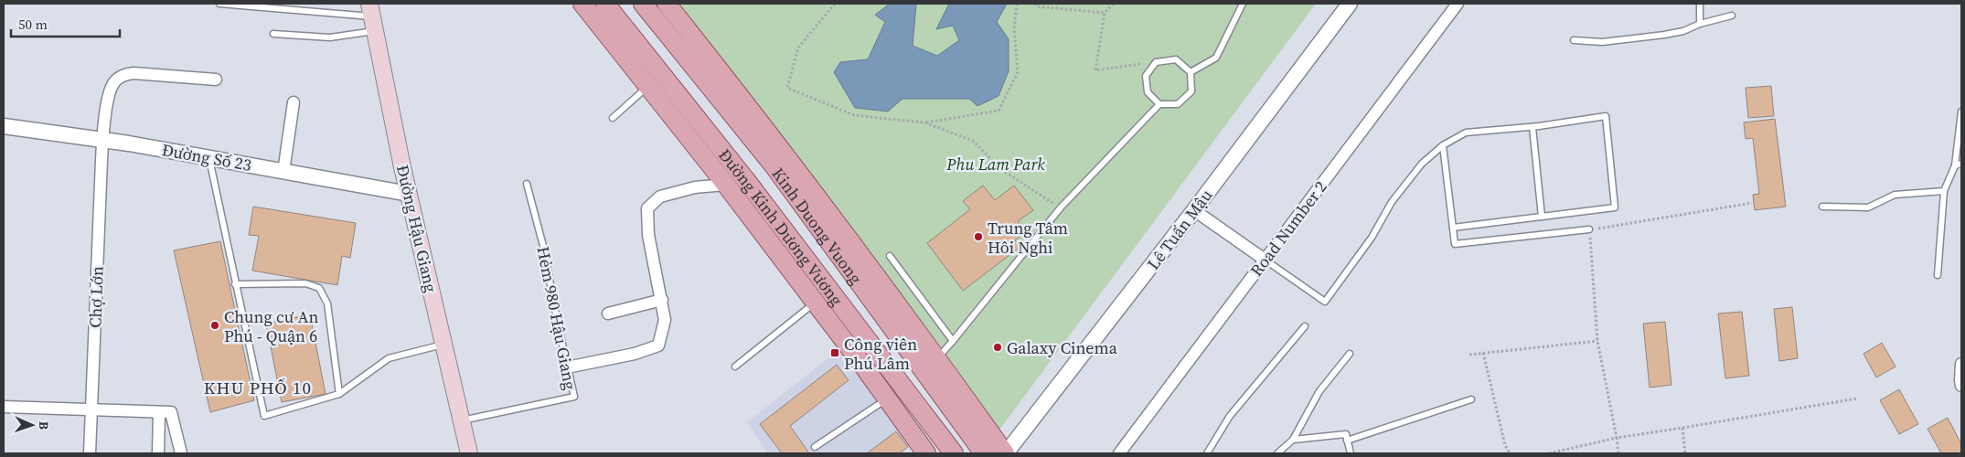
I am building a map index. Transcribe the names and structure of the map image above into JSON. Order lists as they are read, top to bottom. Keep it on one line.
{"streets":{"main road":["Kinh Duong Vuong","Đường Kinh Dương Vương","Đường Hậu Giang"],"street":["Đường Số 23","Road Number 2","Lê Tuấn Mậu","Chợ Lớn"],"lane":["Hẻm 980 Hậu Giang"]},"crossings":[["Đường Số 23","Đường Hậu Giang"],["Đường Số 23","Chợ Lớn"],["Đường Hậu Giang","Hẻm 980 Hậu Giang"]],"districts":["KHU PHỐ 10"],"parks":["Phu Lam Park"],"places":{"other":["Trung Tâm Hôi Nghi","Chung cư An Phú - Quận 6","Galaxy Cinema"],"transit":["Công viên Phú Lâm"]},"scale_bar":"50 m","north":"right"}
